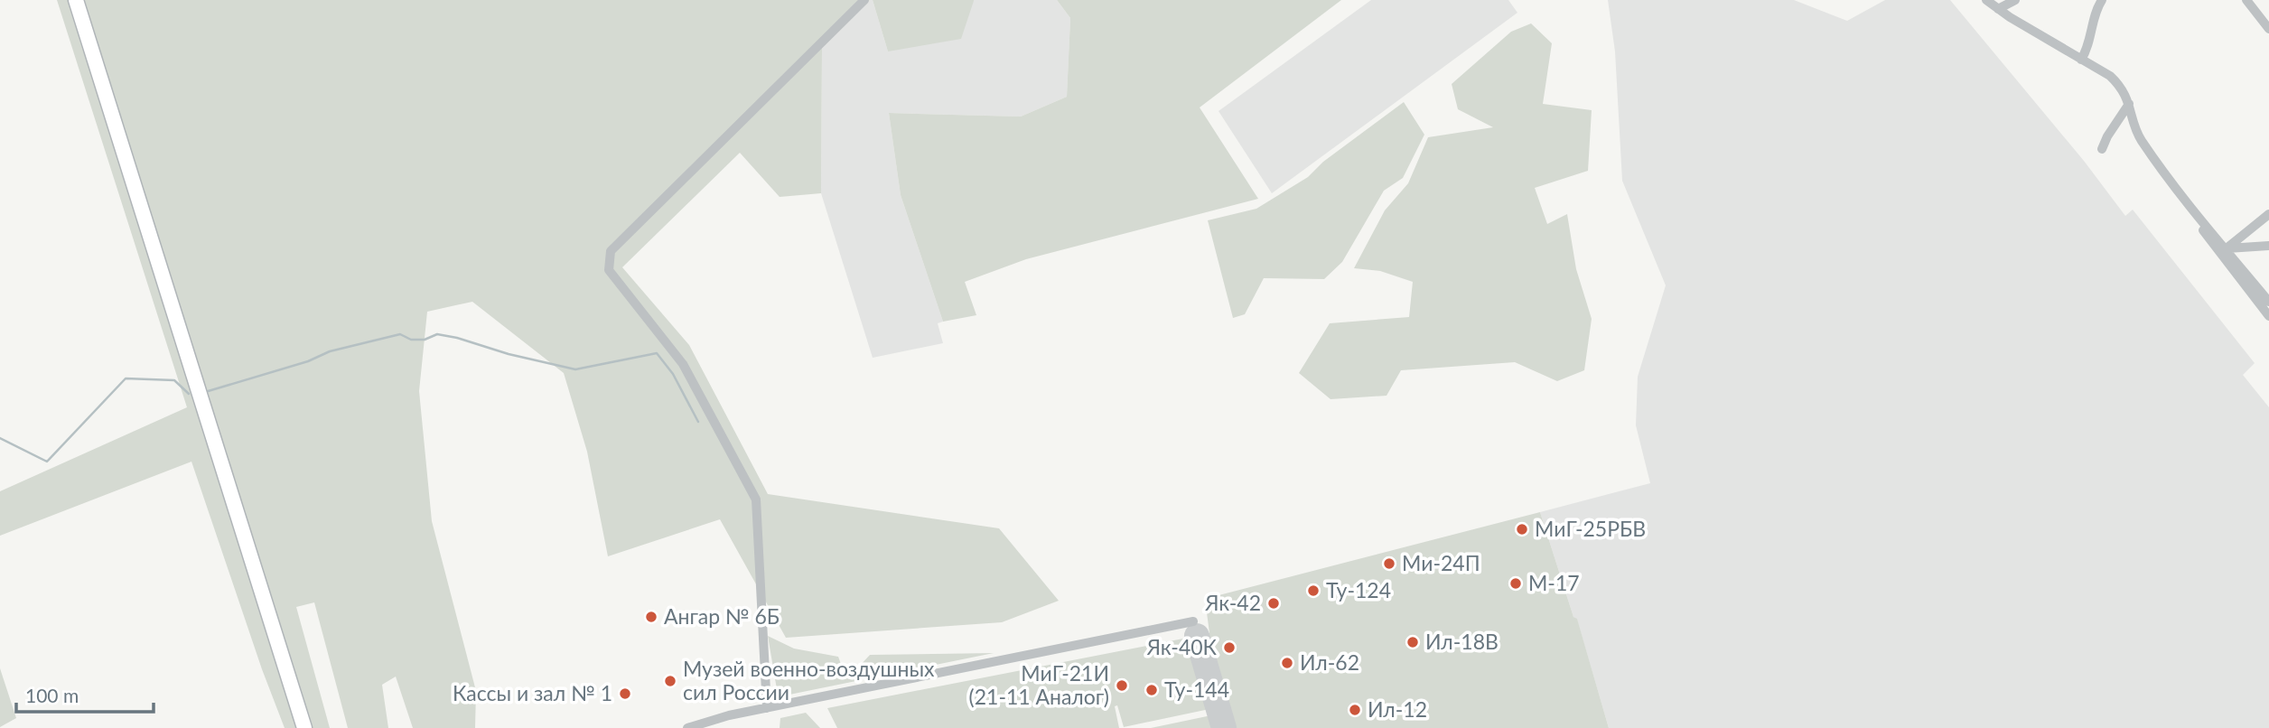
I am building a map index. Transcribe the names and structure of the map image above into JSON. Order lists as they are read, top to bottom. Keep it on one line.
{"places":["МиГ-25РБВ","Ми-24П","М-17","Ту-124","Як-42","Ангар № 6Б","Ил-18В","Як-40К","Ил-62","Музей военно-воздушных сил России","МиГ-21И (21-11 Аналог)","Ту-144","Кассы и зал № 1","Ил-12"],"scale_bar":"100 m"}
